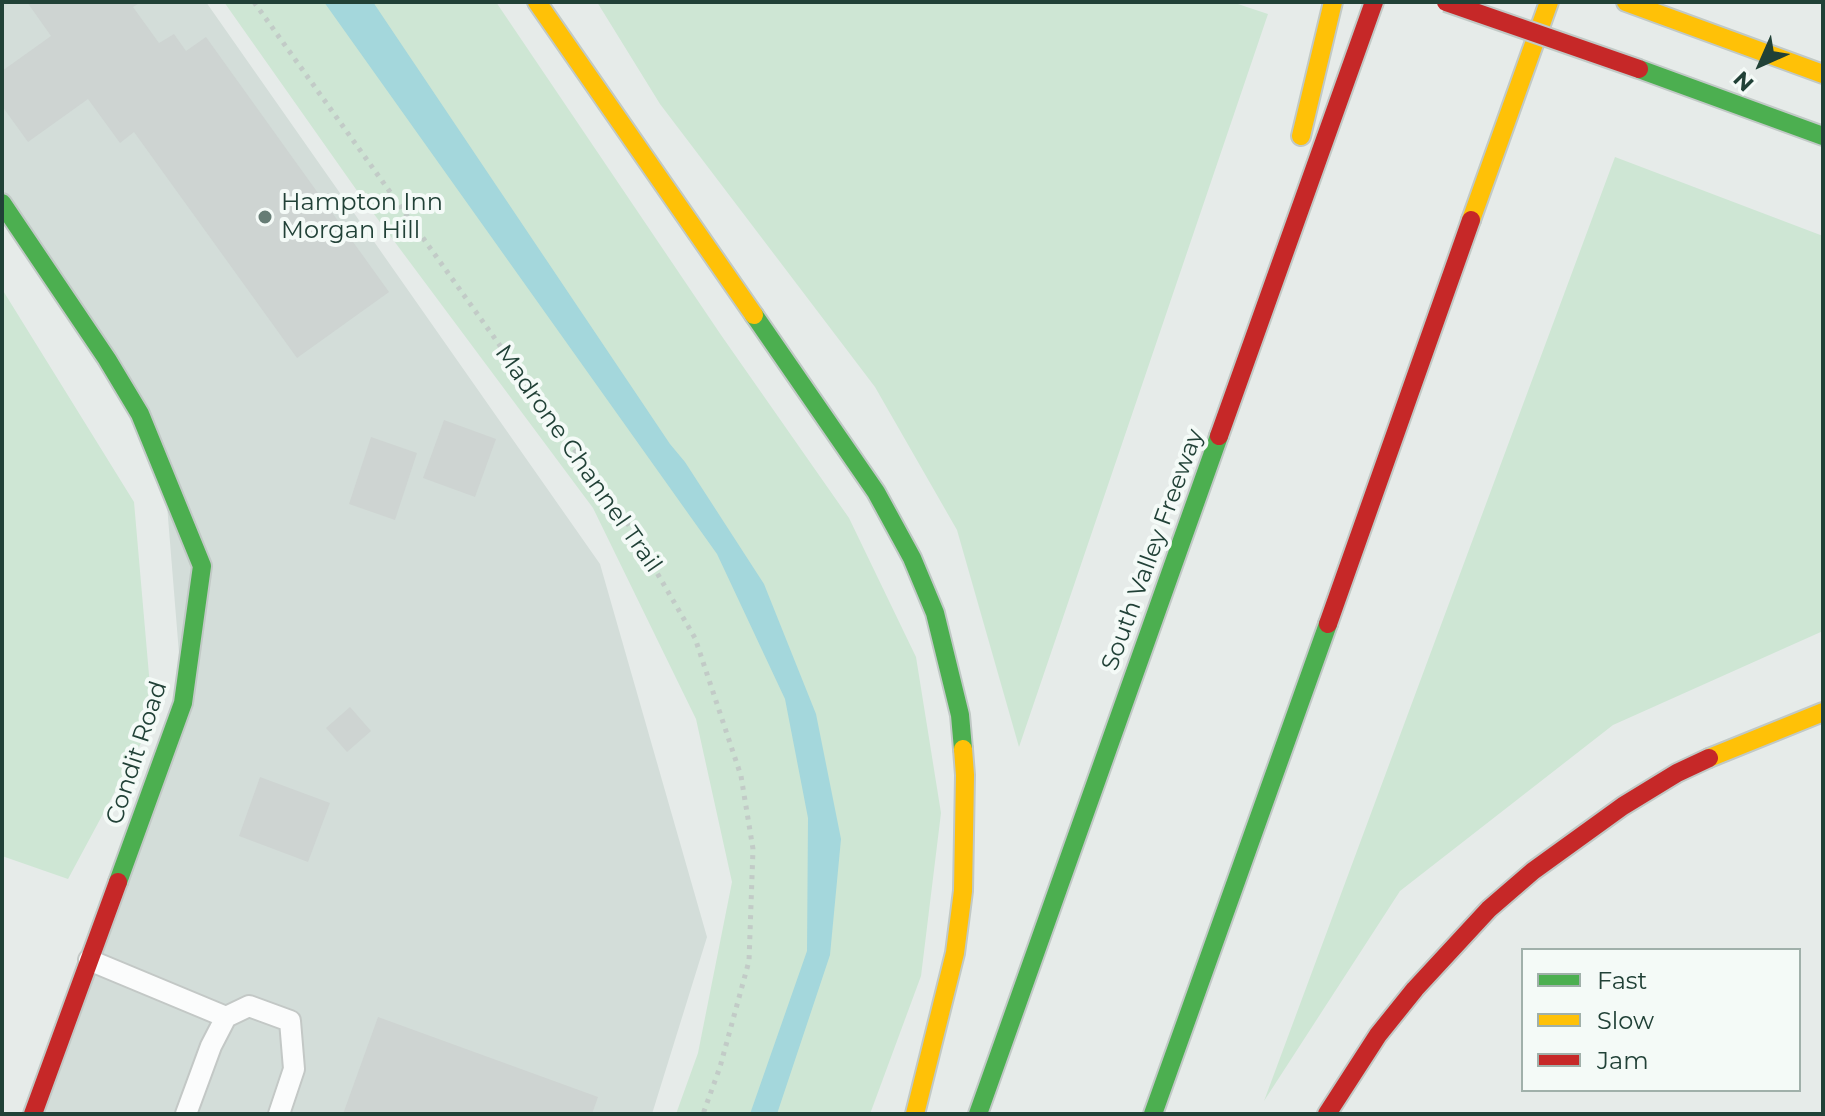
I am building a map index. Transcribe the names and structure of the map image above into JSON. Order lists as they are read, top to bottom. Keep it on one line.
{"streets":{"main road":["South Valley Freeway","Condit Road"],"path":["Madrone Channel Trail"]},"places":["Hampton Inn Morgan Hill"],"legend":["Fast","Slow","Jam"],"north":"bottom left"}
